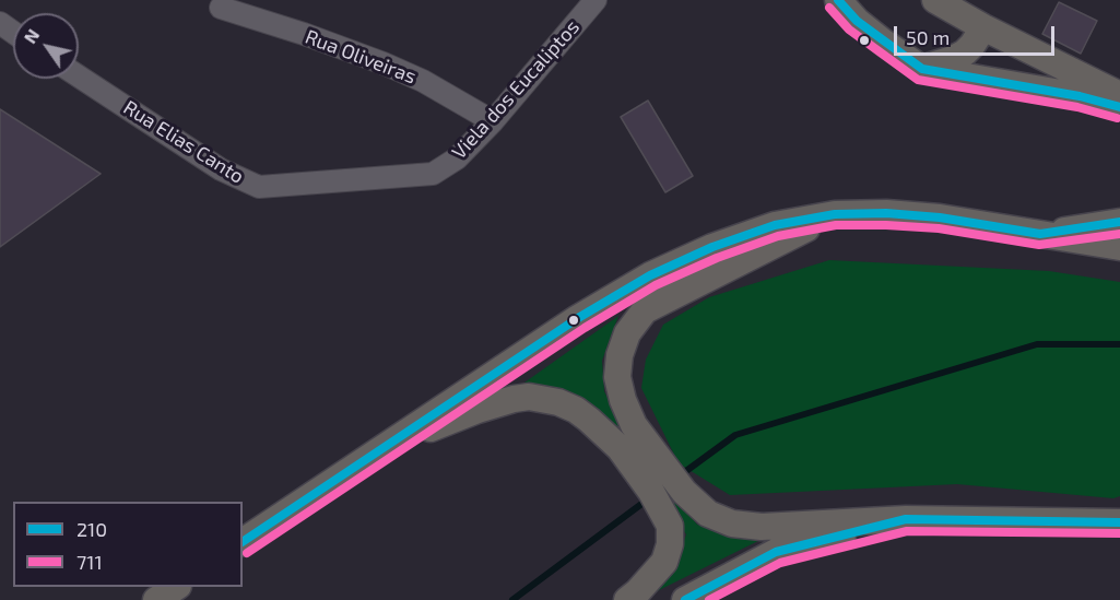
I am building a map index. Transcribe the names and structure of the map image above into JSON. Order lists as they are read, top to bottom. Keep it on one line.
{"streets":{"street":["Rua Oliveiras","Viela dos Eucaliptos","Rua Elias Canto"]},"crossings":[["Rua Oliveiras","Viela dos Eucaliptos"],["Viela dos Eucaliptos","Rua Elias Canto"]],"lines":["transit line 210","transit line 711"],"legend":["210","711"],"scale_bar":"50 m","north":"top left"}
